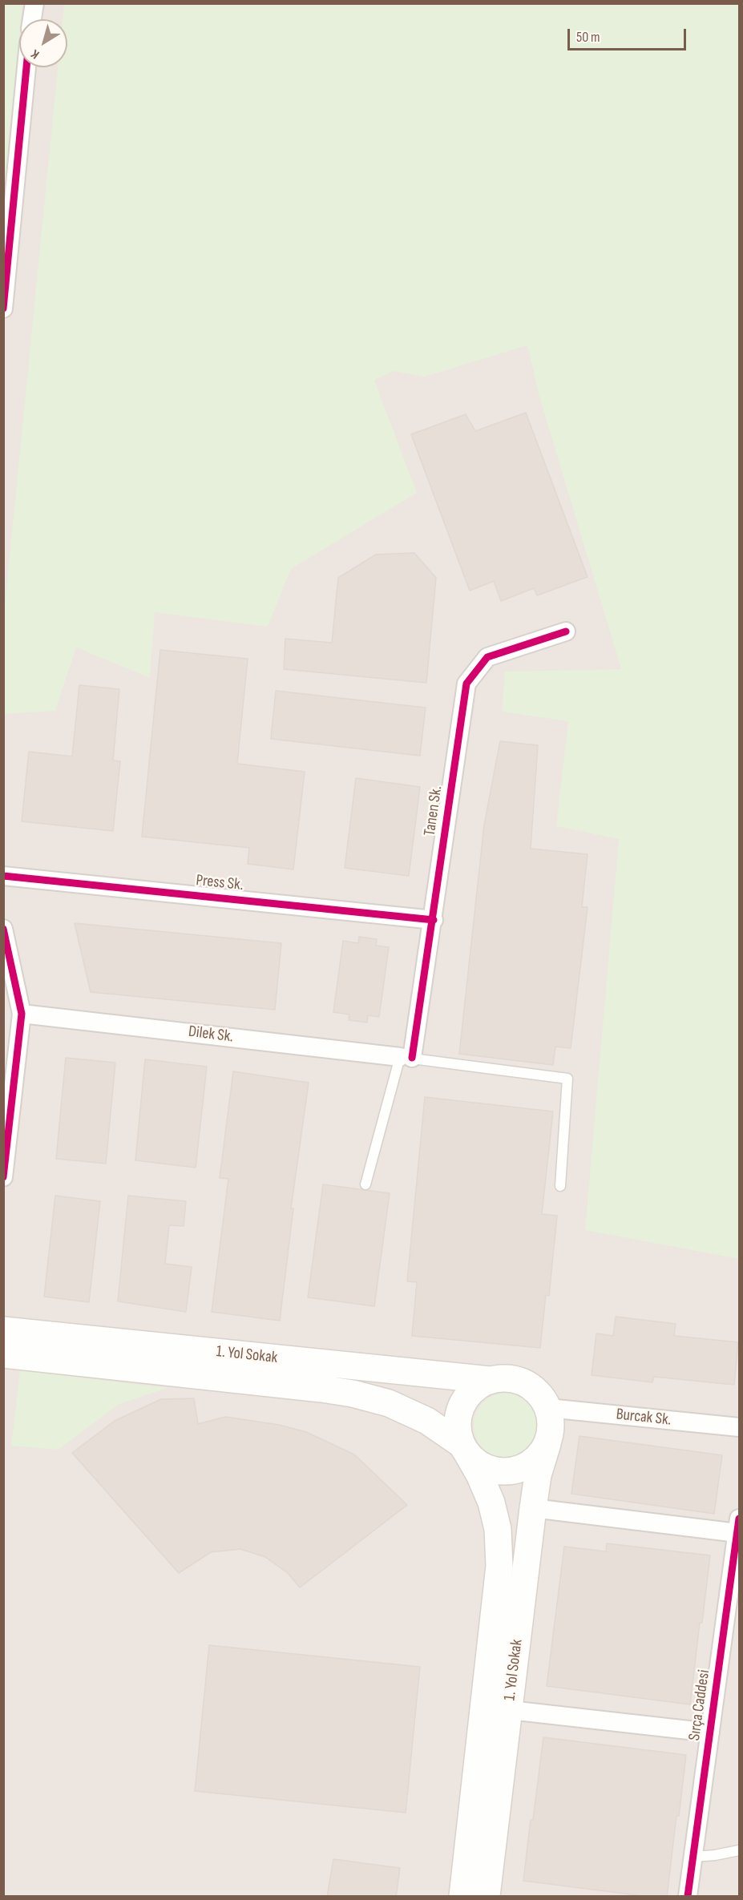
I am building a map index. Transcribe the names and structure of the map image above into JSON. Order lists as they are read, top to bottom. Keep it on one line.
{"streets":{"main road":["1. Yol Sokak"],"street":["Tanen Sk.","Press Sk.","Dilek Sk.","Burcak Sk.","Sırça Caddesi"]},"crossings":[["Tanen Sk.","Press Sk."],["Tanen Sk.","Dilek Sk."],["1. Yol Sokak","Burcak Sk."]],"scale_bar":"50 m","north":"bottom left"}
